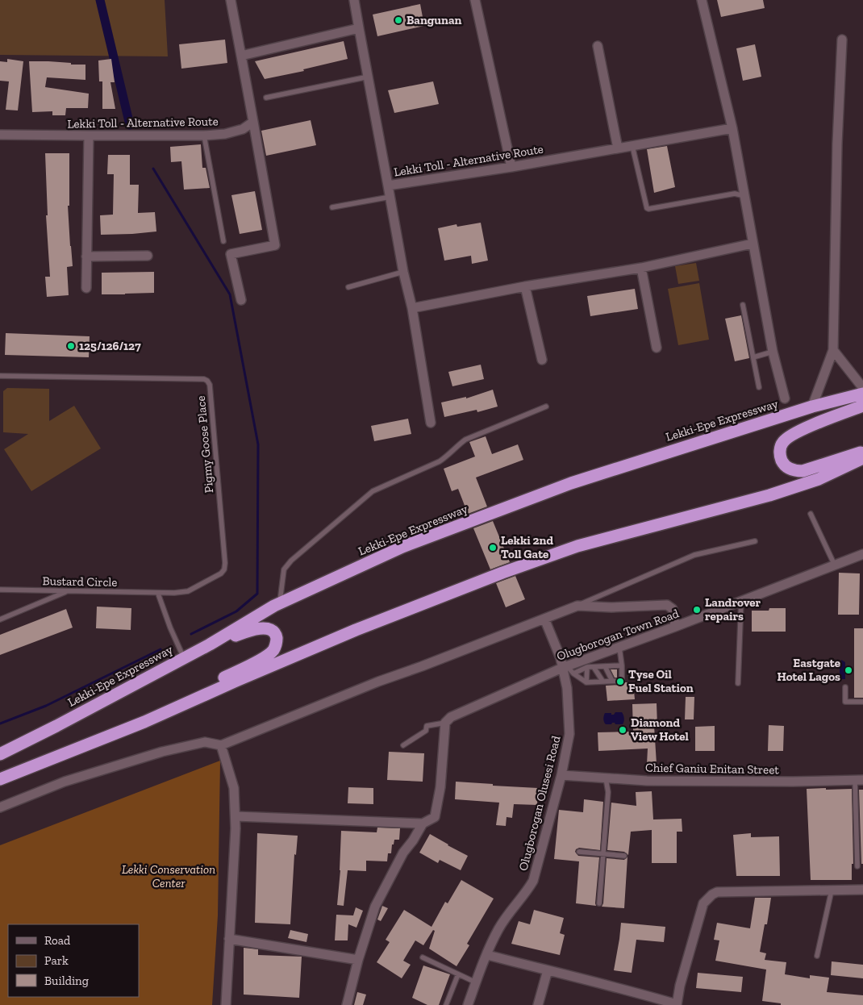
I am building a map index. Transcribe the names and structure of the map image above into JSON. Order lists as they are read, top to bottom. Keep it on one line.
{"streets":{"highway":["Lekki-Epe Expressway"],"street":["Lekki Toll - Alternative Route","Olugborogan Town Road","Chief Ganiu Enitan Street","Olugborogan Olusesi Road"],"lane":["Pigmy Goose Place","Bustard Circle"]},"crossings":[["Pigmy Goose Place","Bustard Circle"],["Olugborogan Town Road","Olugborogan Olusesi Road"],["Chief Ganiu Enitan Street","Olugborogan Olusesi Road"]],"parks":["Lekki Conservation Center"],"places":["Bangunan","125/126/127","Lekki 2nd Toll Gate","Landrover repairs","Eastgate Hotel Lagos","Tyse Oil Fuel Station","Diamond View Hotel"],"legend":["Road","Park","Building"]}
